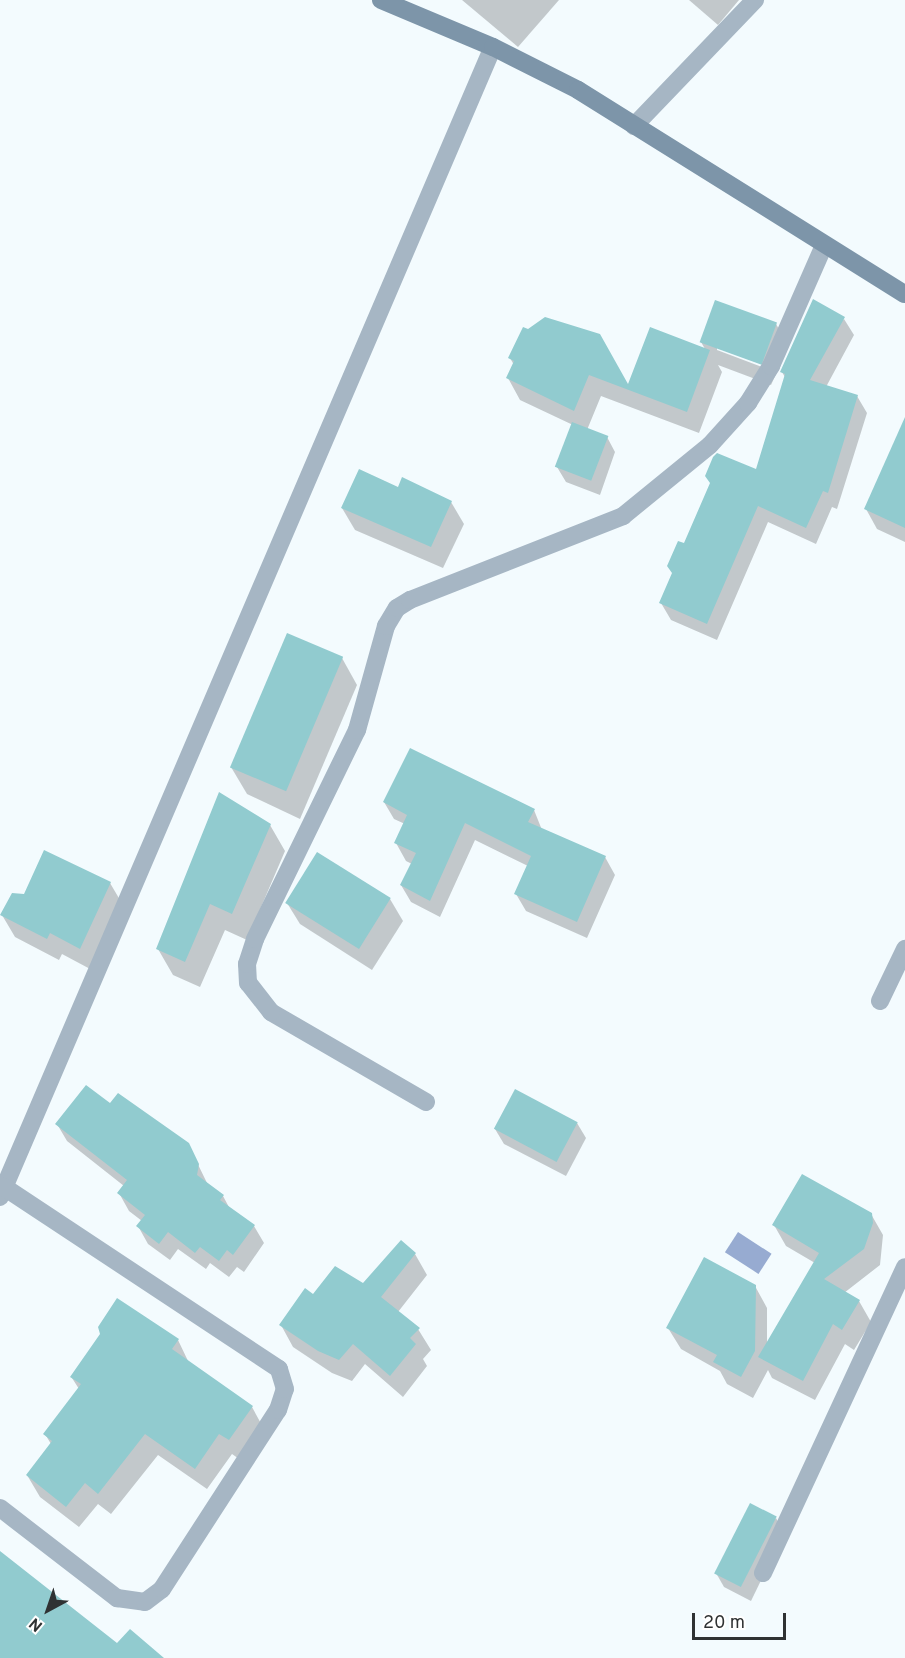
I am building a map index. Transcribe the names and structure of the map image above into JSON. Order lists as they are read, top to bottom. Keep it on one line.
{"scale_bar":"20 m","north":"bottom left"}
